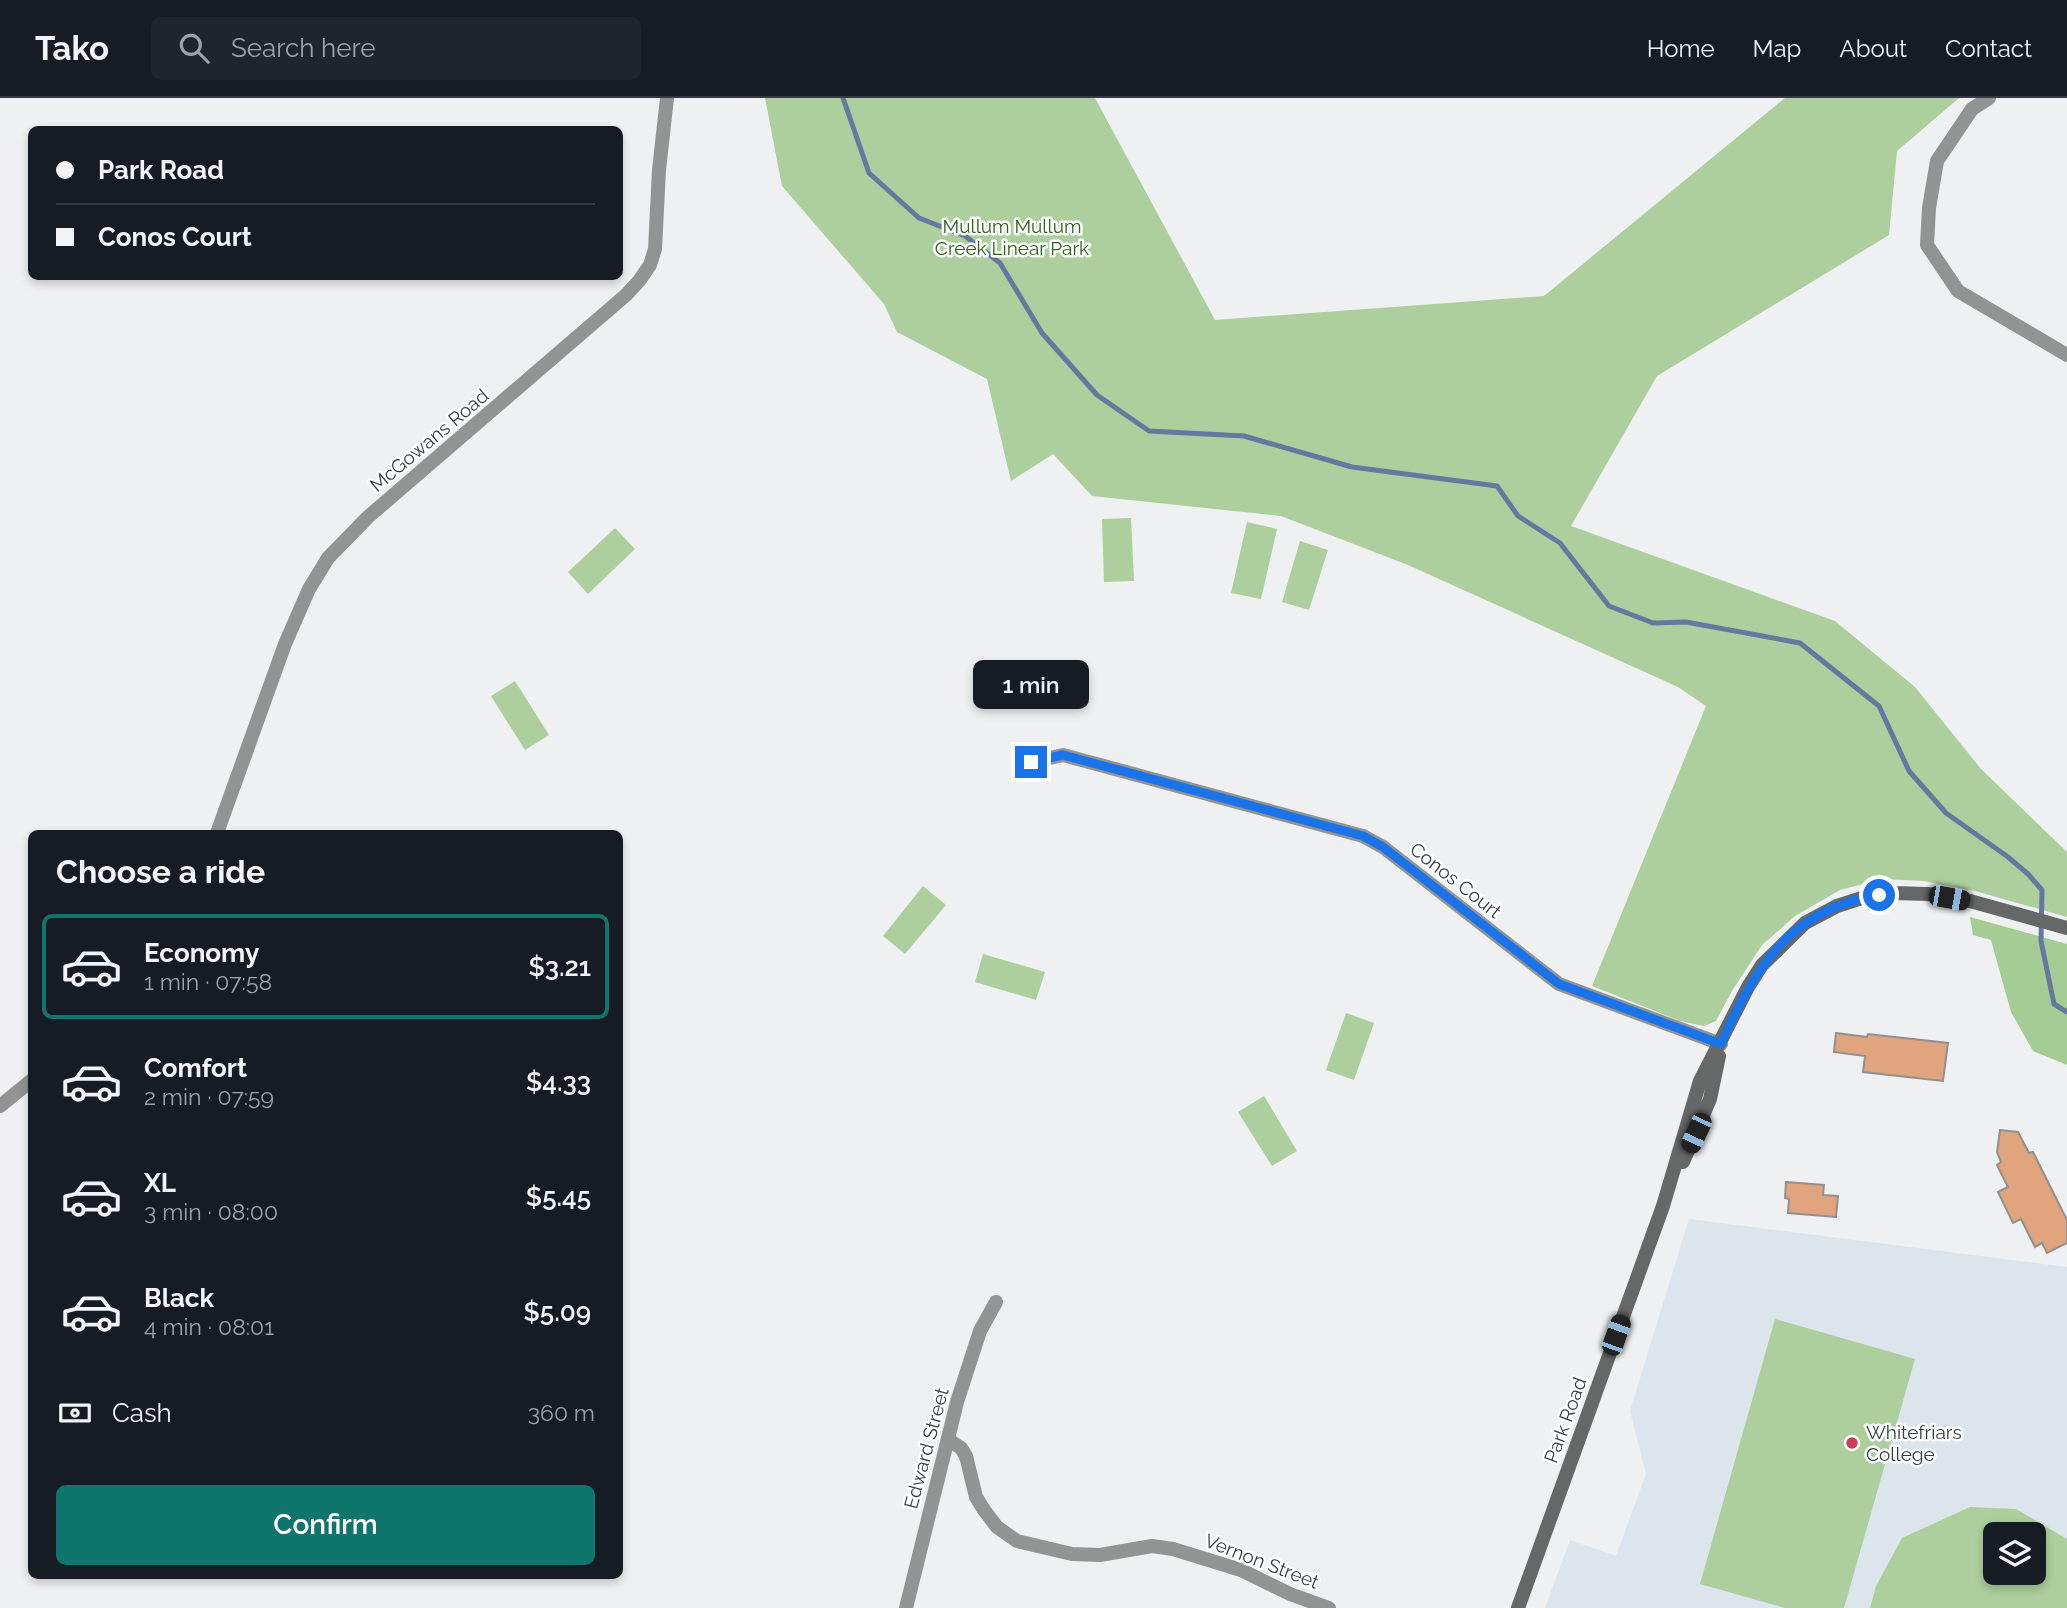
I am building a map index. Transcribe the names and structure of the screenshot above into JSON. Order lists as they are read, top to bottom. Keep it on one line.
{"streets":{"street":["McGowans Road","Conos Court","Park Road","Edward Street","Vernon Street"]},"crossings":[["Conos Court","Park Road"],["Edward Street","Vernon Street"]],"parks":["Mullum Mullum Creek Linear Park"],"places":["Whitefriars College"],"page":{"header":"Tako","search":"Search here","nav":["Home","Map","About","Contact"],"banner":["Park Road","Conos Court"],"bubble":"1 min","heading":"Choose a ride","list":[{"name":"Economy","note":"1 min · 07:58","value":"$3.21"},{"name":"Comfort","note":"2 min · 07:59","value":"$4.33"},{"name":"XL","note":"3 min · 08:00","value":"$5.45"},{"name":"Black","note":"4 min · 08:01","value":"$5.09"}],"pay":["Cash","360 m"],"buttons":"Confirm"}}
